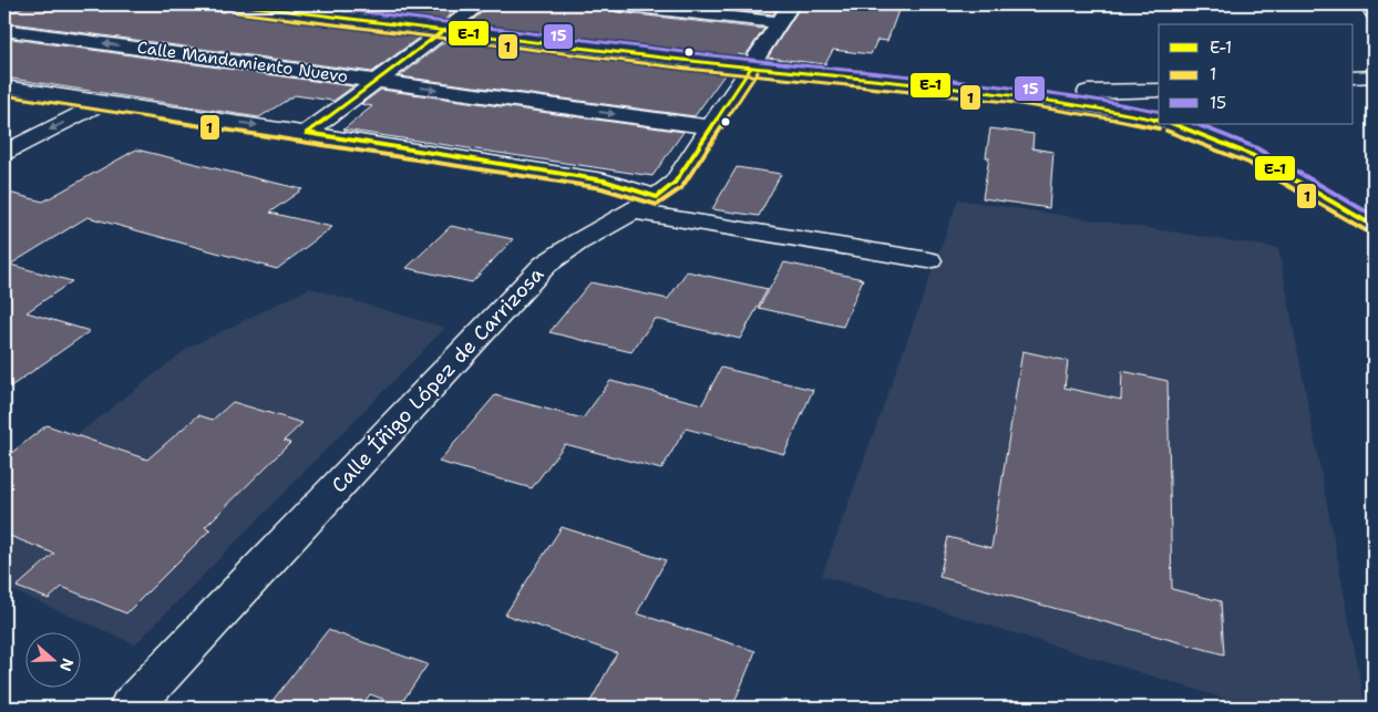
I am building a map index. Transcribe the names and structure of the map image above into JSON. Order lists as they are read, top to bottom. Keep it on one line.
{"streets":{"street":["Calle Mandamiento Nuevo","Calle Íñigo López de Carrizosa"]},"crossings":[["Calle Mandamiento Nuevo","Calle Íñigo López de Carrizosa"]],"lines":["transit line E-1","transit line 15","transit line 1"],"legend":["E-1","1","15"],"north":"right"}
